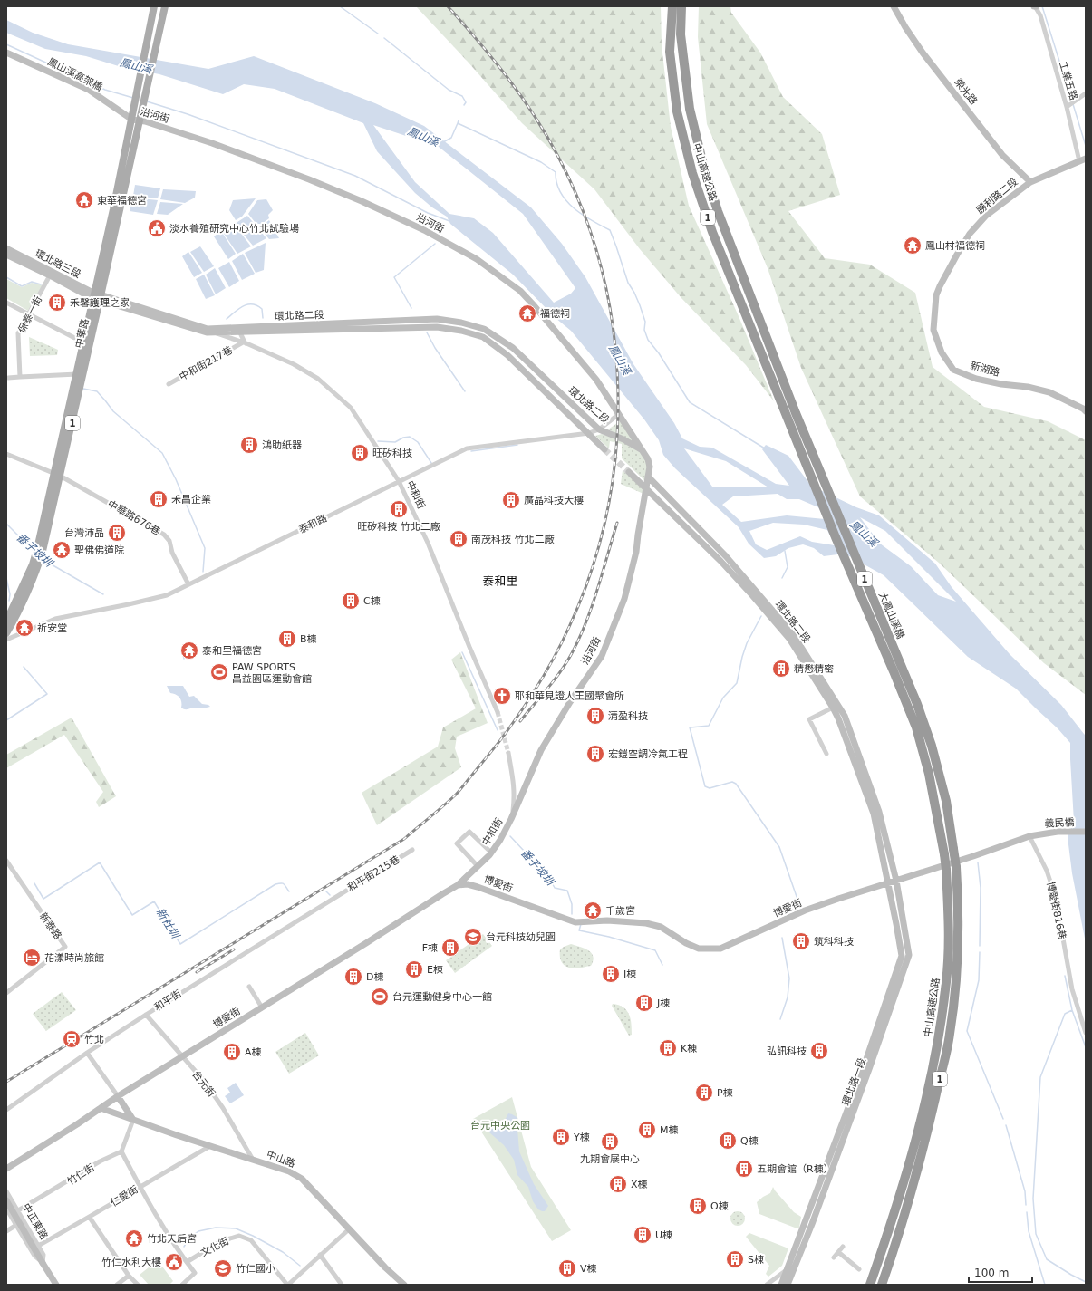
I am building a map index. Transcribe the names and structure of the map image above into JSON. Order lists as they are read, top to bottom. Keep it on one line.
{"streets":{"highway":["中山高速公路","1","大鳳山溪橋"],"main road":["中華路"],"street":["鳳山溪高架橋","工業五路","榮光路","沿河街","勝利路二段","環北路三段","保泰一街","環北路二段","中和街217巷","新湖路","中和街","中華路676巷","泰和路","義民橋","和平街215巷","博愛街","博愛街816巷","新泰路","和平街","環北路一段","台元街","中山路","竹仁街","仁愛街","中正東路","文化街"]},"crossings":[["鳳山溪高架橋","沿河街"],["鳳山溪高架橋","1"],["鳳山溪高架橋","中華路"],["工業五路","勝利路二段"],["榮光路","勝利路二段"],["沿河街","1"],["沿河街","環北路二段"],["沿河街","中華路"],["沿河街","中和街"],["沿河街","泰和路"],["中山高速公路","大鳳山溪橋"],["勝利路二段","新湖路"],["1","中華路"],["環北路三段","保泰一街"],["環北路三段","環北路二段"],["環北路三段","中華路"],["環北路二段","中華路"],["環北路二段","中和街"],["環北路二段","泰和路"],["環北路二段","博愛街"],["環北路二段","環北路一段"],["中華路","中華路676巷"],["中和街217巷","中和街"],["中和街","泰和路"],["中和街","博愛街"],["中華路676巷","泰和路"],["義民橋","博愛街"],["義民橋","博愛街816巷"],["和平街215巷","和平街"],["博愛街","博愛街816巷"],["博愛街","環北路一段"],["博愛街","台元街"],["博愛街","中山路"],["和平街","台元街"],["台元街","中山路"],["中山路","仁愛街"],["竹仁街","中正東路"],["仁愛街","中正東路"]],"districts":["泰和里"],"water":["鳳山溪","番子坡圳","新社圳"],"parks":["台元中央公園"],"places":{"temple":["東華福德宮","鳳山村福德祠","福德祠","聖佛佛道院","祈安堂","泰和里福德宮","千歲宮","竹北天后宮"],"public building":["淡水養殖研究中心竹北試驗場","竹仁水利大樓"],"building":["禾馨護理之家","鴻助紙器","旺矽科技","禾昌企業","廣晶科技大樓","旺矽科技 竹北二廠","台灣沛晶","南茂科技 竹北二廠","C棟","B棟","精懋精密","清盈科技","宏鎧空調冷氣工程","筑科科技","F棟","E棟","I棟","D棟","J棟","K棟","弘訊科技","A棟","P棟","M棟","Y棟","Q棟","九期會展中心","五期會館（R棟）","X棟","O棟","U棟","S棟","V棟"],"sports":["PAW SPORTS 昌益園區運動會館","台元運動健身中心一館"],"church":["耶和華見證人王國聚會所"],"school or university":["台元科技幼兒園","竹仁國小"],"hotel":["花漾時尚旅館"],"station":["竹北"]},"scale_bar":"100 m"}
